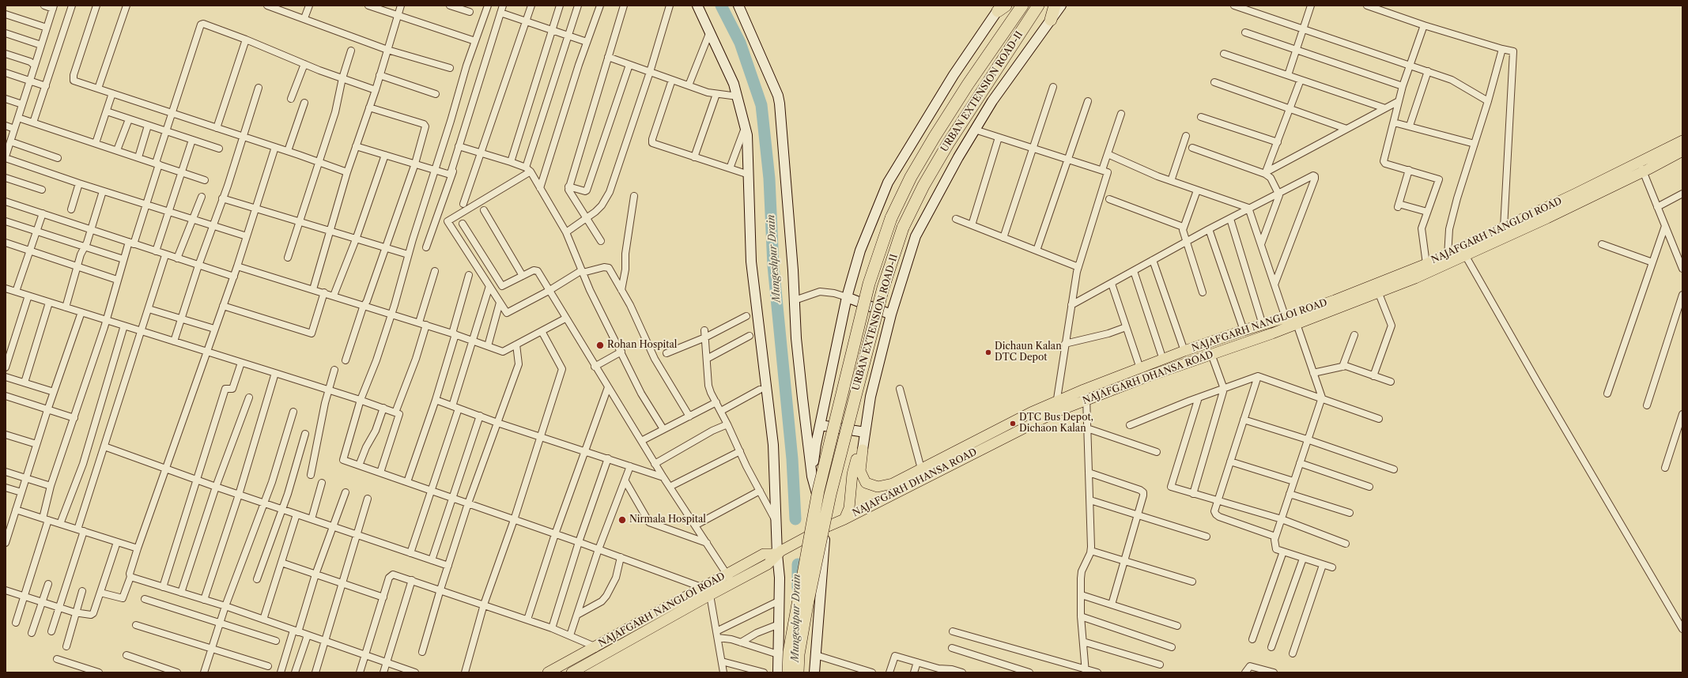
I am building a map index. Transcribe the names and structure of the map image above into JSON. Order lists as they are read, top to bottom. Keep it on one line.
{"streets":{"highway":["URBAN EXTENSION ROAD-II"],"main road":["NAJAFGARH NANGLOI ROAD","NAJAFGARH DHANSA ROAD"]},"crossings":[["NAJAFGARH NANGLOI ROAD","NAJAFGARH DHANSA ROAD"]],"water":["Mungeshpur Drain"],"places":["Rohan Hospital","Dichaun Kalan DTC Depot","DTC Bus Depot, Dichaon Kalan","Nirmala Hospital"]}
